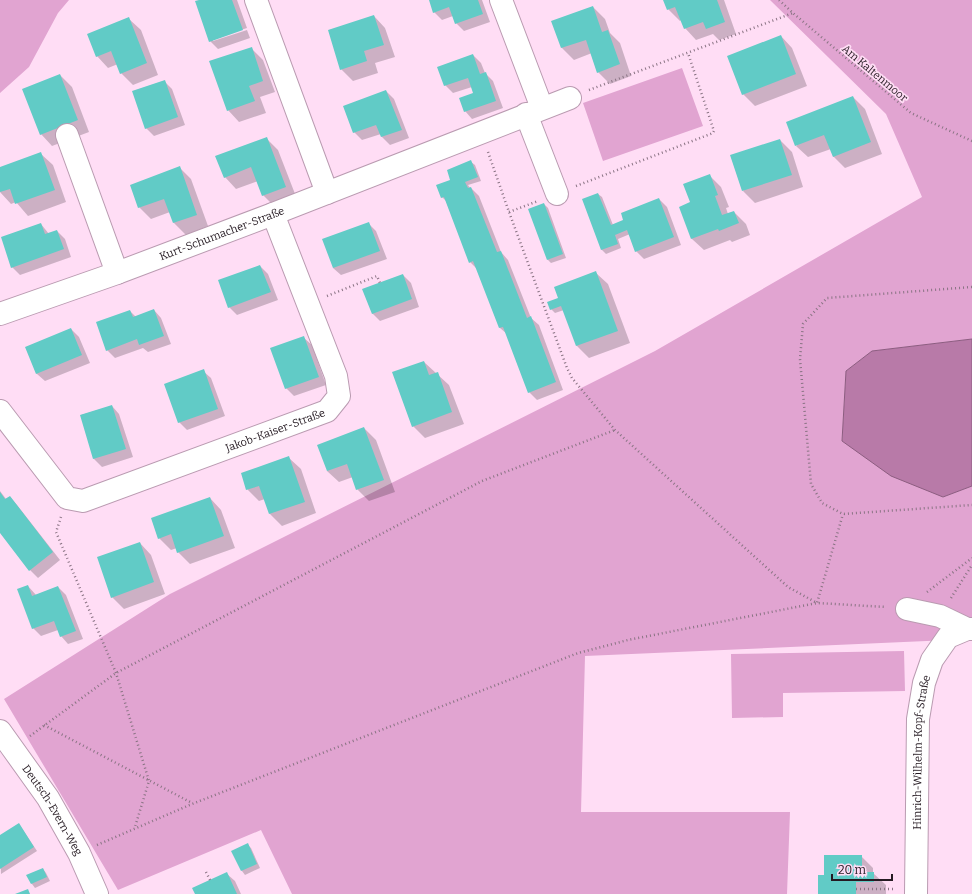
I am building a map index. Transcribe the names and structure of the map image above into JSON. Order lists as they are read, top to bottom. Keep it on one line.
{"streets":{"street":["Kurt-Schumacher-Straße","Jakob-Kaiser-Straße","Hinrich-Wilhelm-Kopf-Straße","Deutsch-Evern-Weg"],"path":["Am Kaltenmoor"]},"crossings":[["Kurt-Schumacher-Straße","Jakob-Kaiser-Straße"]],"scale_bar":"20 m"}
